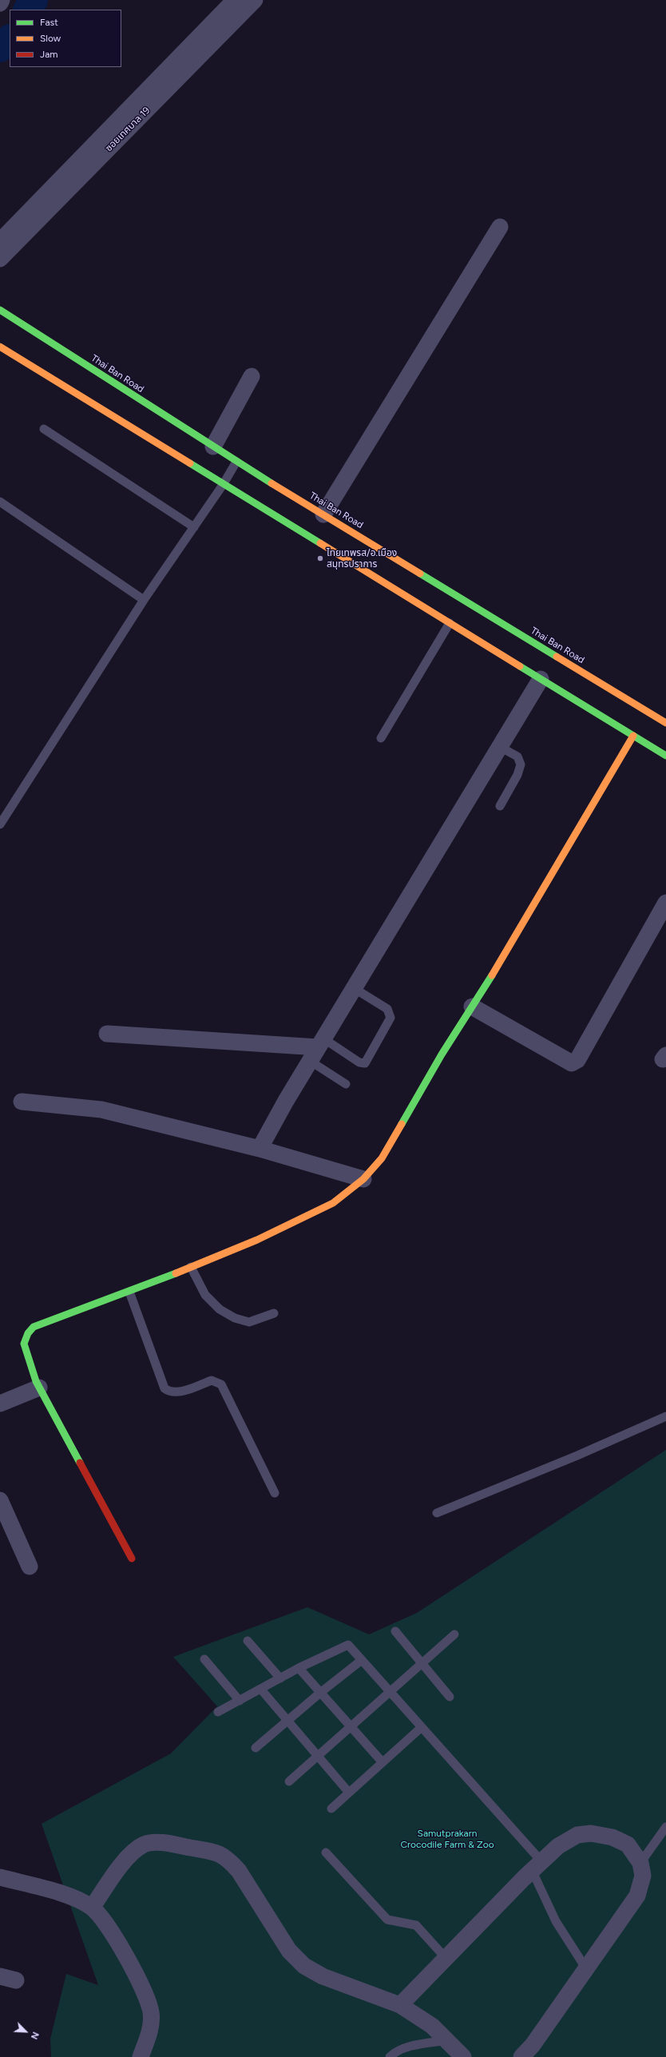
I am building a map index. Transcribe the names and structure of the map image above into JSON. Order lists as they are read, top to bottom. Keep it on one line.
{"streets":{"street":["ซอยเทศบาล 19","Thai Ban Road"]},"parks":["Samutprakarn Crocodile Farm & Zoo"],"places":["ไทยเทพรส/อ.เมือง สมุทรปราการ"],"legend":["Fast","Slow","Jam"],"north":"bottom right"}
